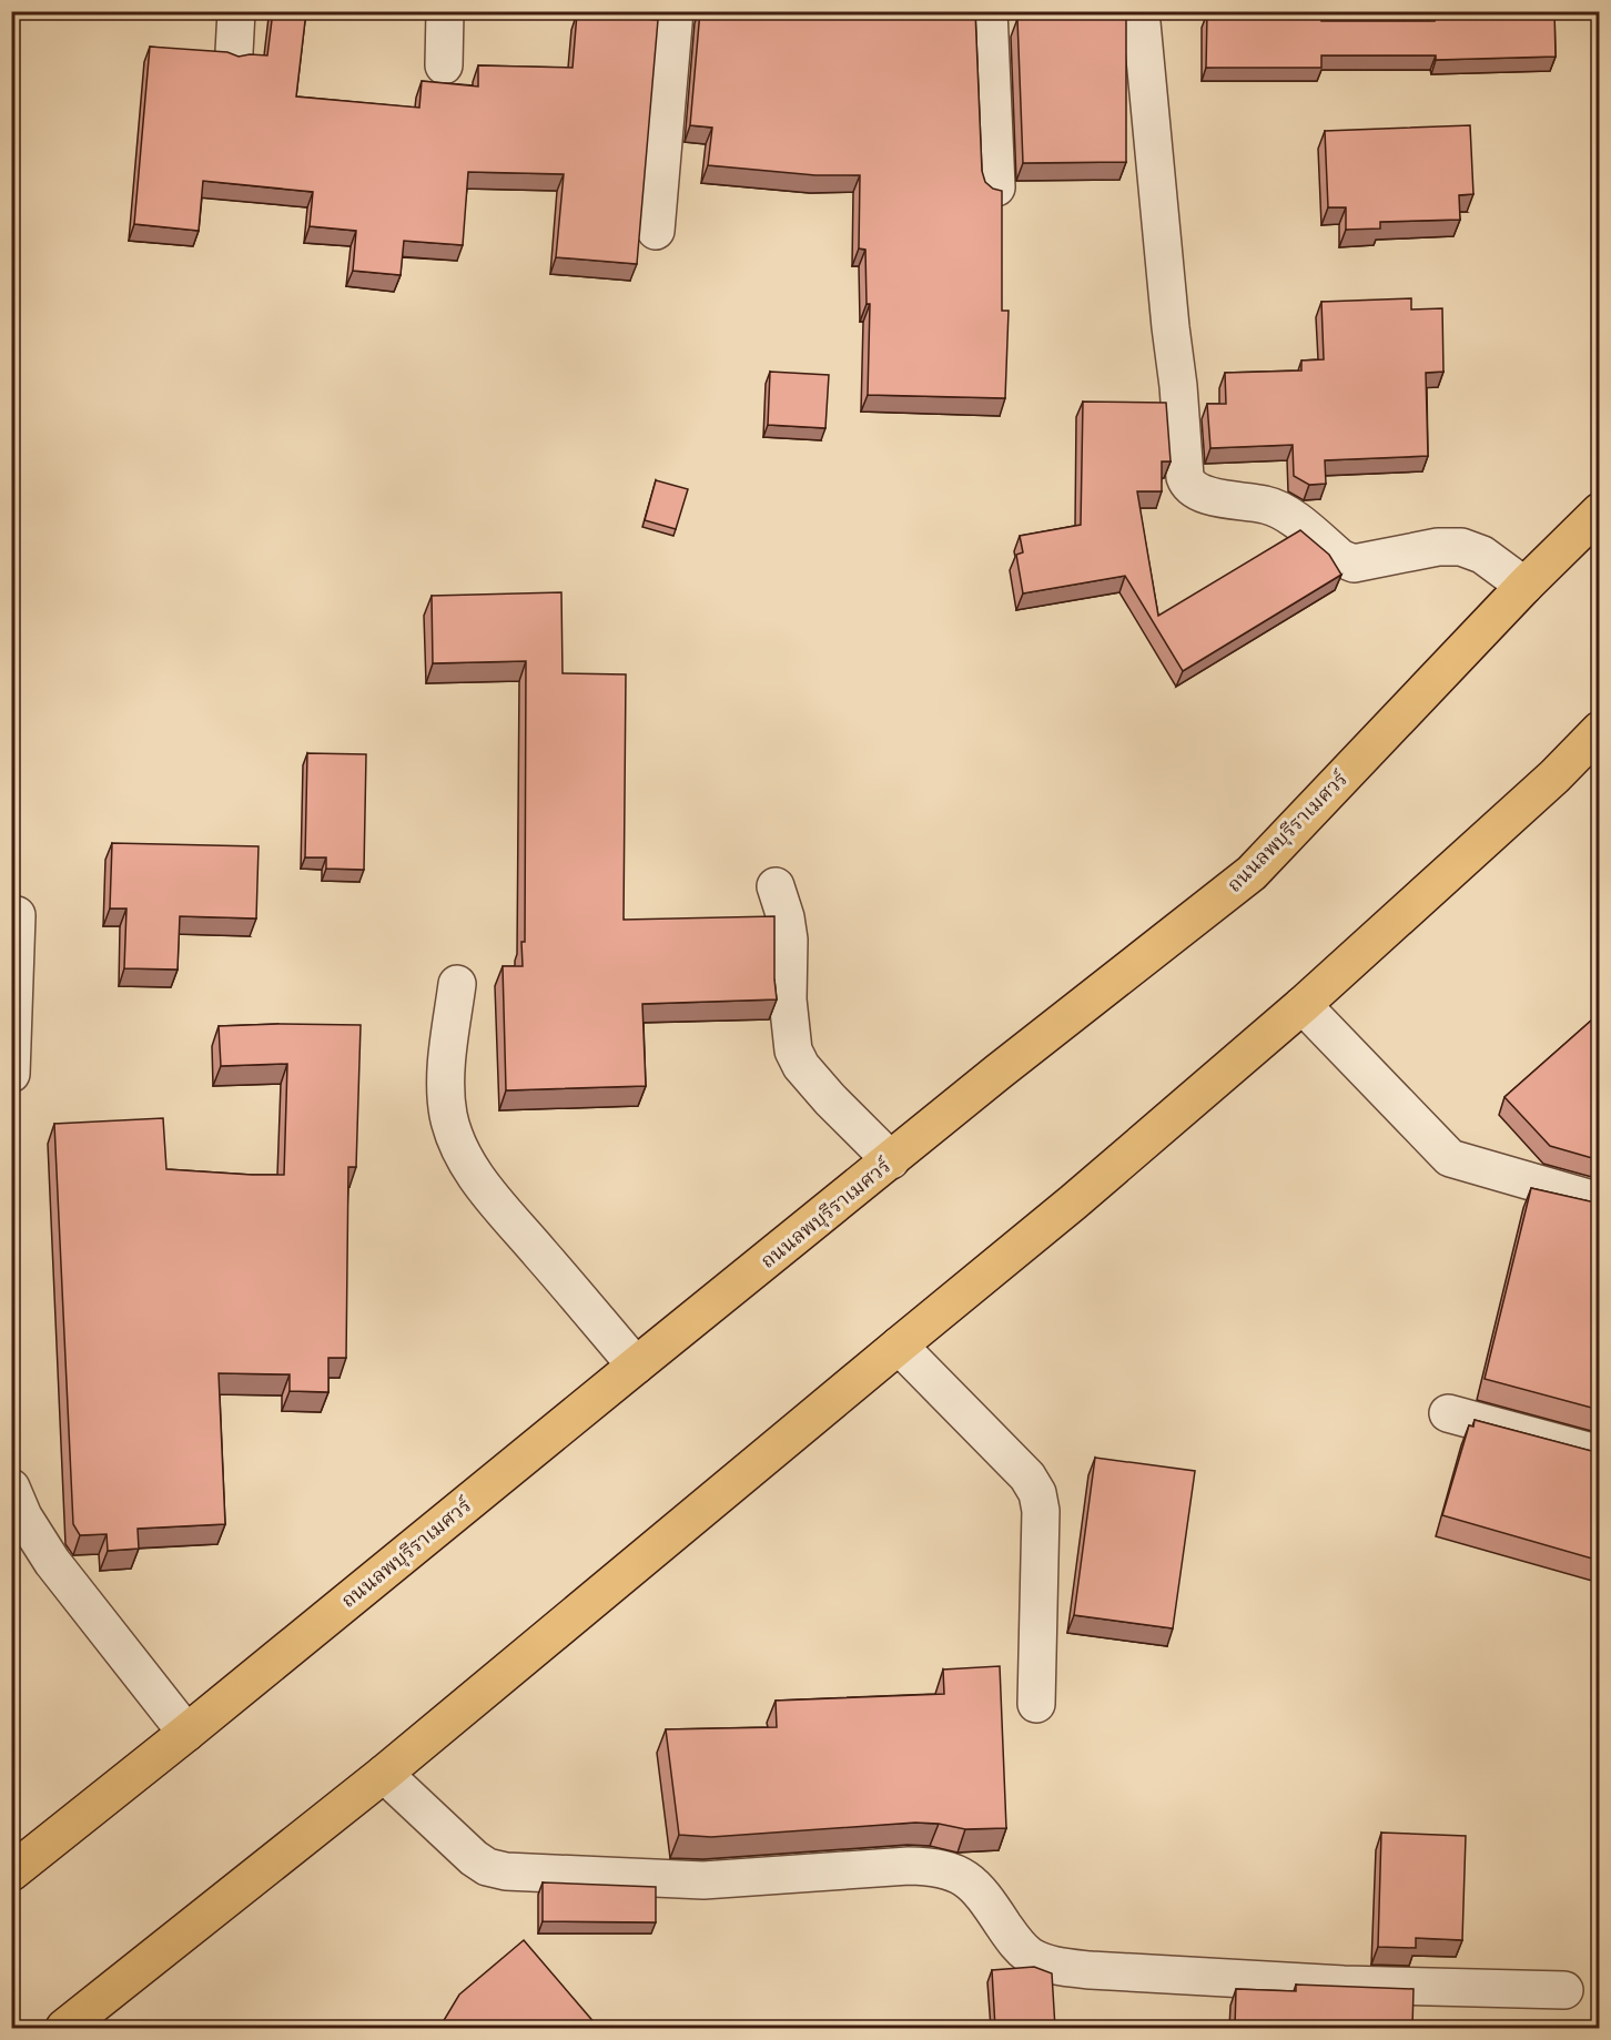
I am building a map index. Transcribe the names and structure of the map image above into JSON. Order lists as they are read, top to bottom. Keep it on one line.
{"streets":{"main road":["ถนนลพบุรีราเมศวร์"]}}
